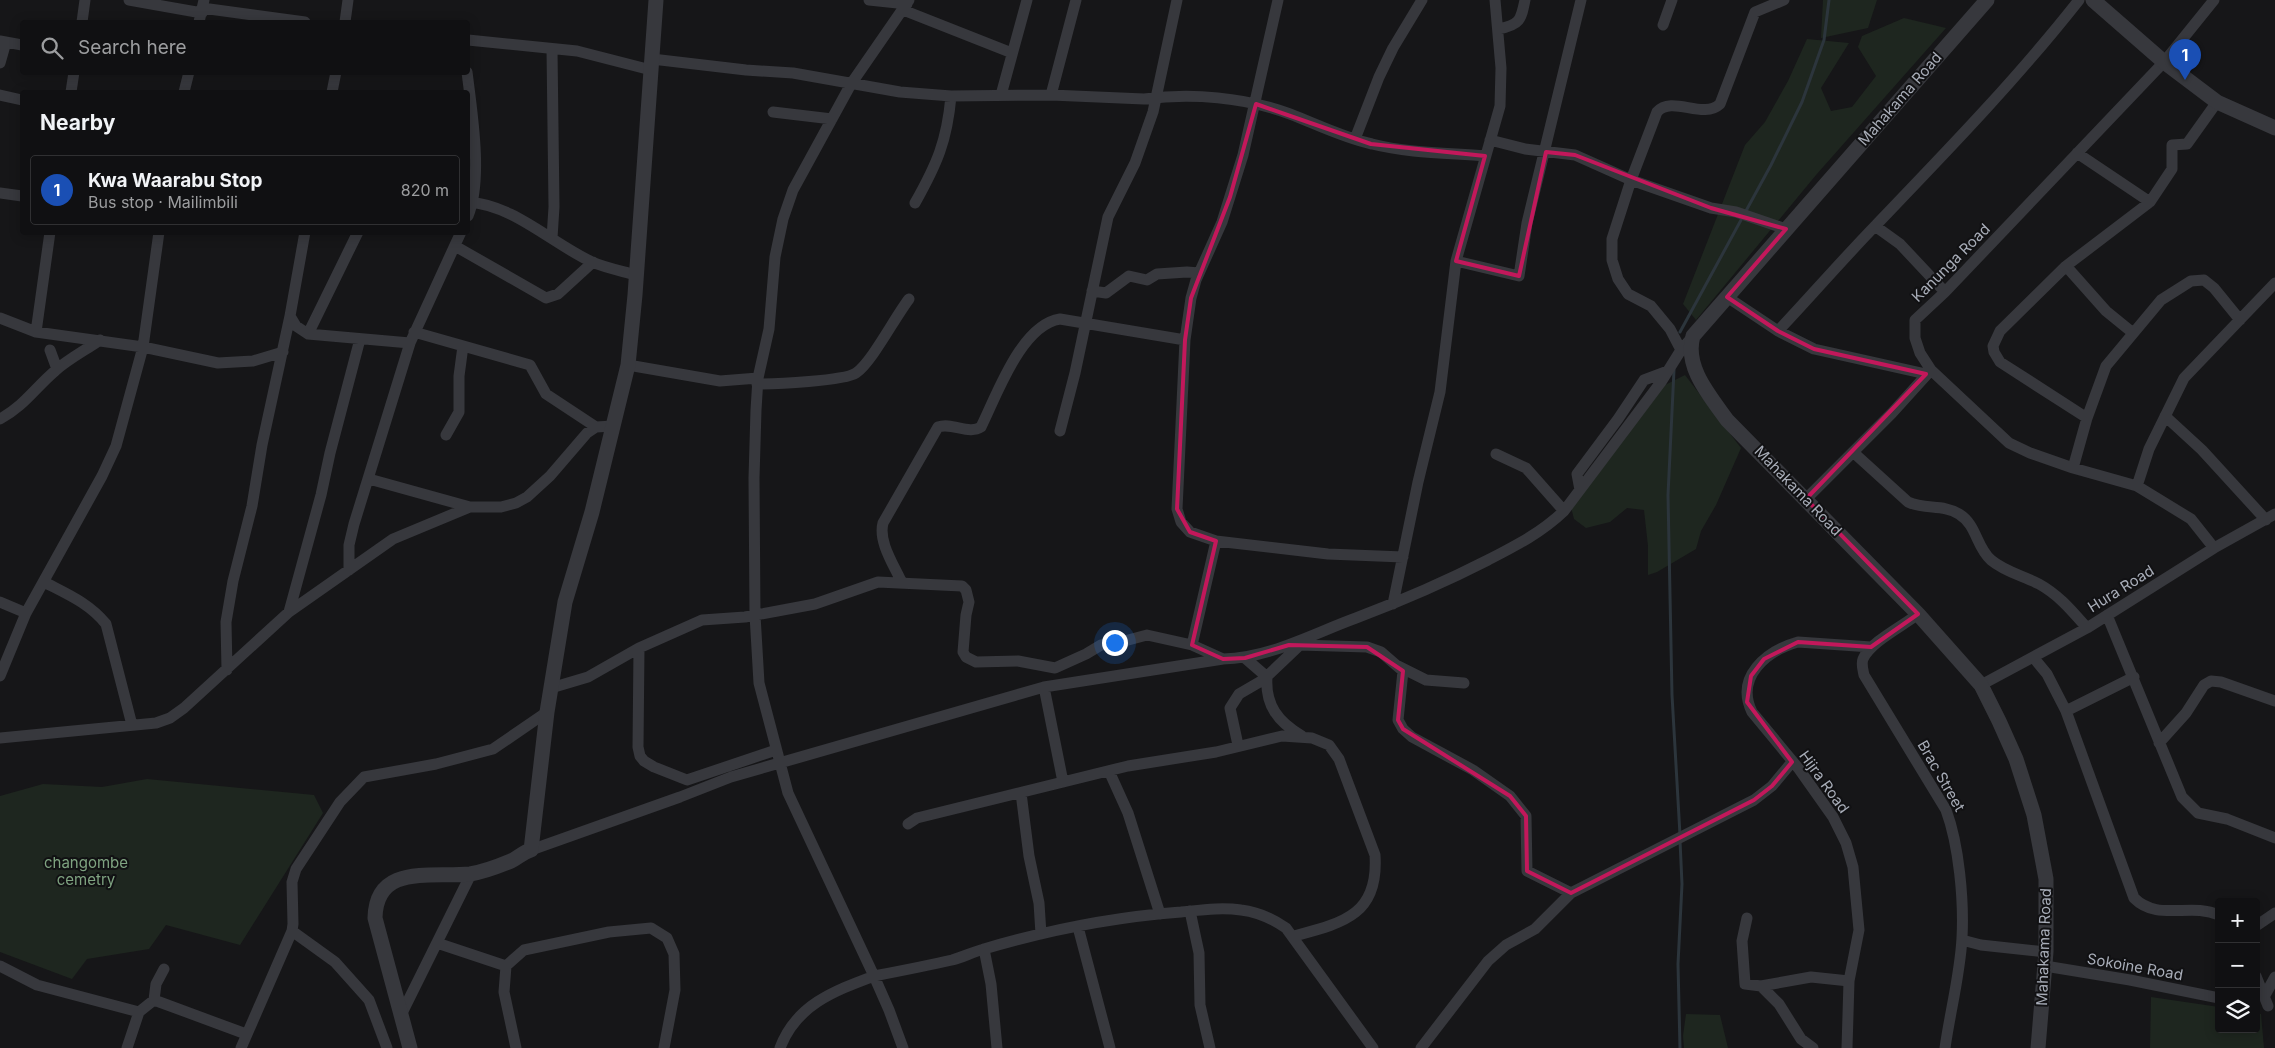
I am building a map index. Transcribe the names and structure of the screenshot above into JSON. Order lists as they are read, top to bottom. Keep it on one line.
{"streets":{"street":["Mahakama Road","Kanunga Road","Hura Road","Brac Street","Hijra Road","Sokoine Road"]},"crossings":[["Mahakama Road","Hura Road"],["Mahakama Road","Sokoine Road"],["Kanunga Road","Hura Road"],["Brac Street","Hijra Road"],["Brac Street","Sokoine Road"]],"parks":["changombe cemetry"],"page":{"search":"Search here","pins":"1","heading":"Nearby","list":[{"mark":"1","name":"Kwa Waarabu Stop","note":"Bus stop · Mailimbili","value":"820 m"}],"map_buttons":["+","−"]}}
